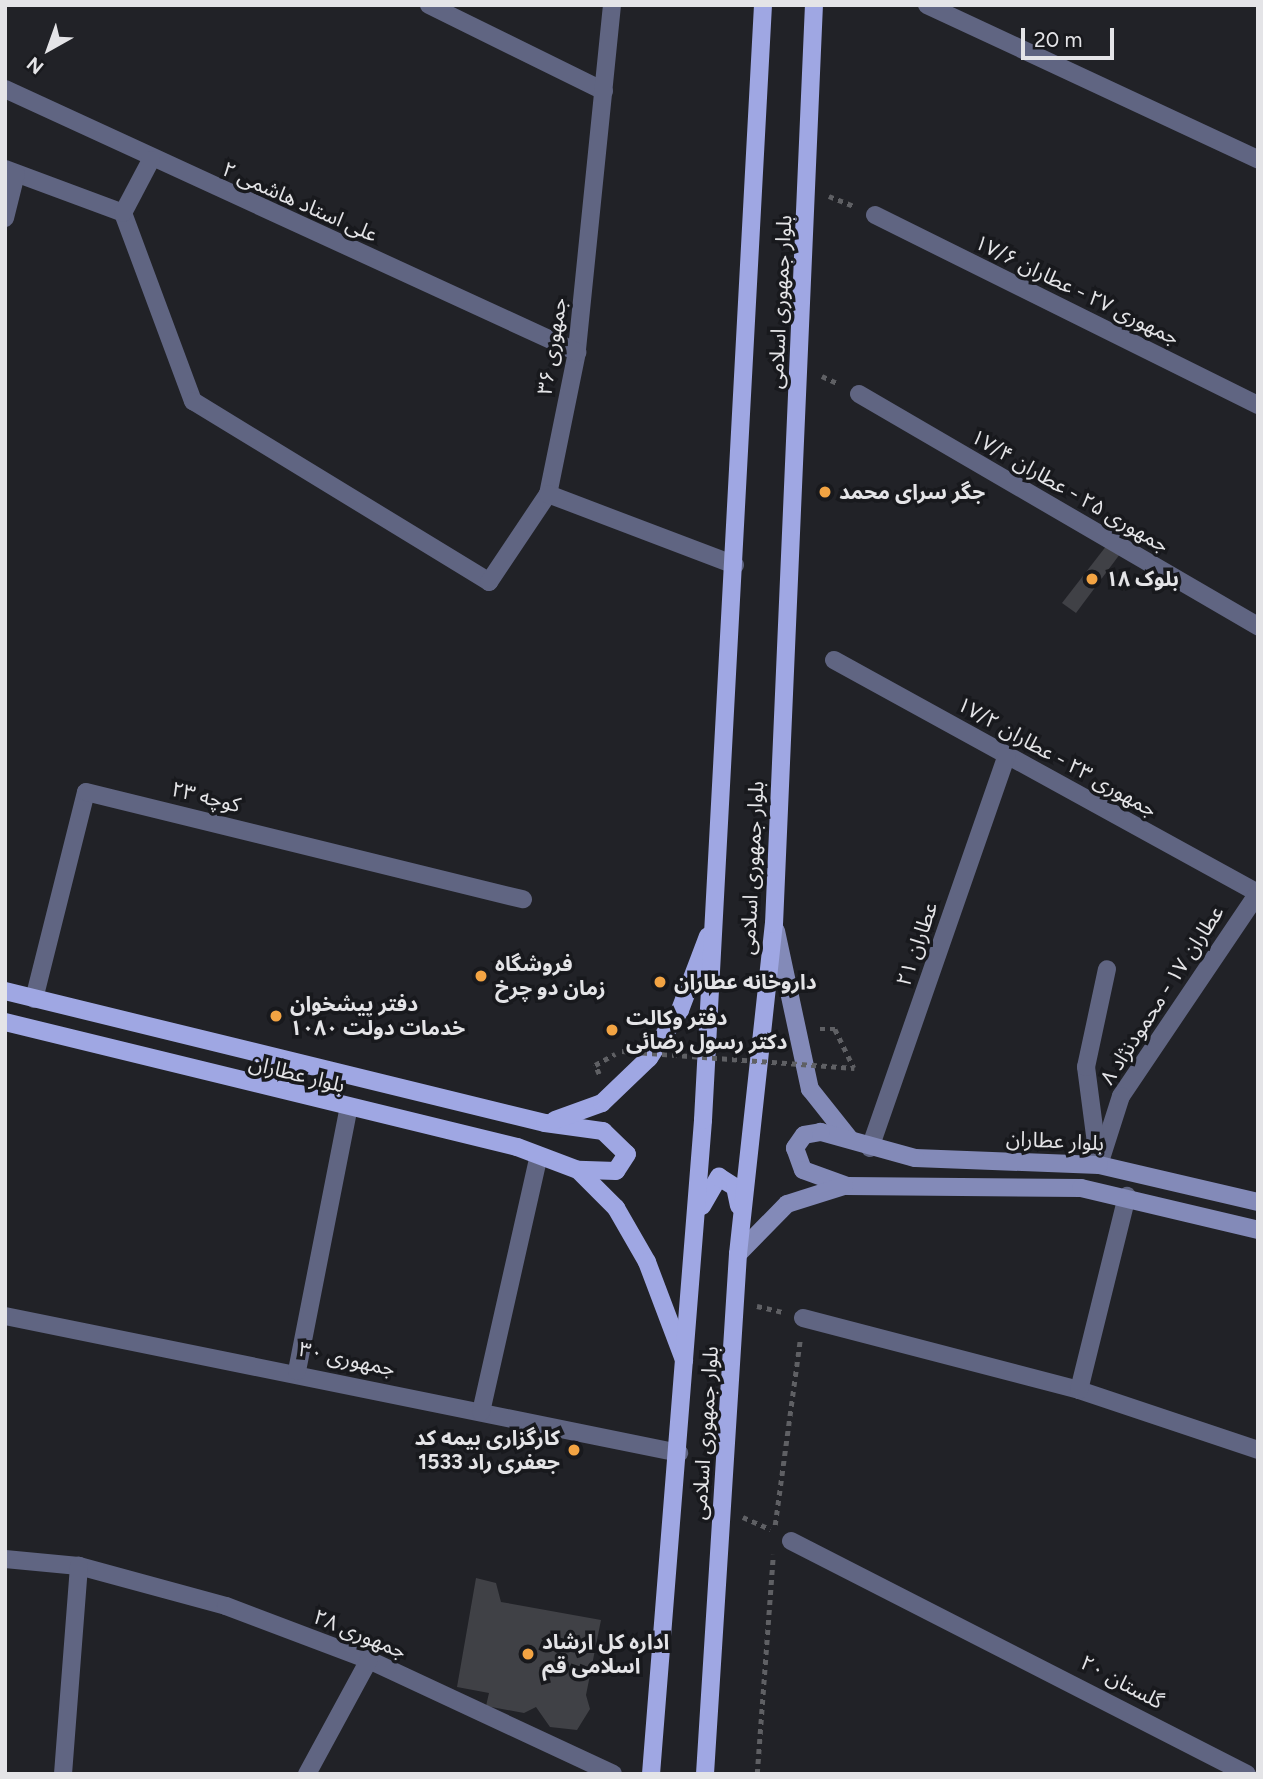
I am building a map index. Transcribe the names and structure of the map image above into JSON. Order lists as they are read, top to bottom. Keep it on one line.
{"streets":{"main road":["بلوار جمهوری اسلامی","بلوار عطاران"],"street":["علی استاد هاشمی ۲","جمهوری ۲۷ - عطاران ۱۷/۶","جمهوری ۳۶","جمهوری ۲۵ - عطاران ۱۷/۴","جمهوری ۲۳ - عطاران ۱۷/۲","کوچه ۲۳","عطاران ۲۱","عطاران ۱۷ - محمودنژاد ۸","جمهوری ۳۰","جمهوری ۲۸","گلستان ۲۰"]},"crossings":[["علی استاد هاشمی ۲","جمهوری ۳۶"],["بلوار جمهوری اسلامی","جمهوری ۳۰"],["جمهوری ۲۳ - عطاران ۱۷/۲","عطاران ۲۱"],["جمهوری ۲۳ - عطاران ۱۷/۲","عطاران ۱۷ - محمودنژاد ۸"],["کوچه ۲۳","بلوار عطاران"],["عطاران ۲۱","بلوار عطاران"],["عطاران ۱۷ - محمودنژاد ۸","بلوار عطاران"]],"places":["جگر سرای محمد","بلوک ۱۸","فروشگاه زمان دو چرخ","داروخانه عطاران","دفتر پیشخوان خدمات دولت ۱۰۸۰","دفتر وکالت دکتر رسول رضائی","کارگزاری بیمه کد 1533 جعفری راد","اداره کل ارشاد اسلامی قم"],"scale_bar":"20 m","north":"bottom left"}
